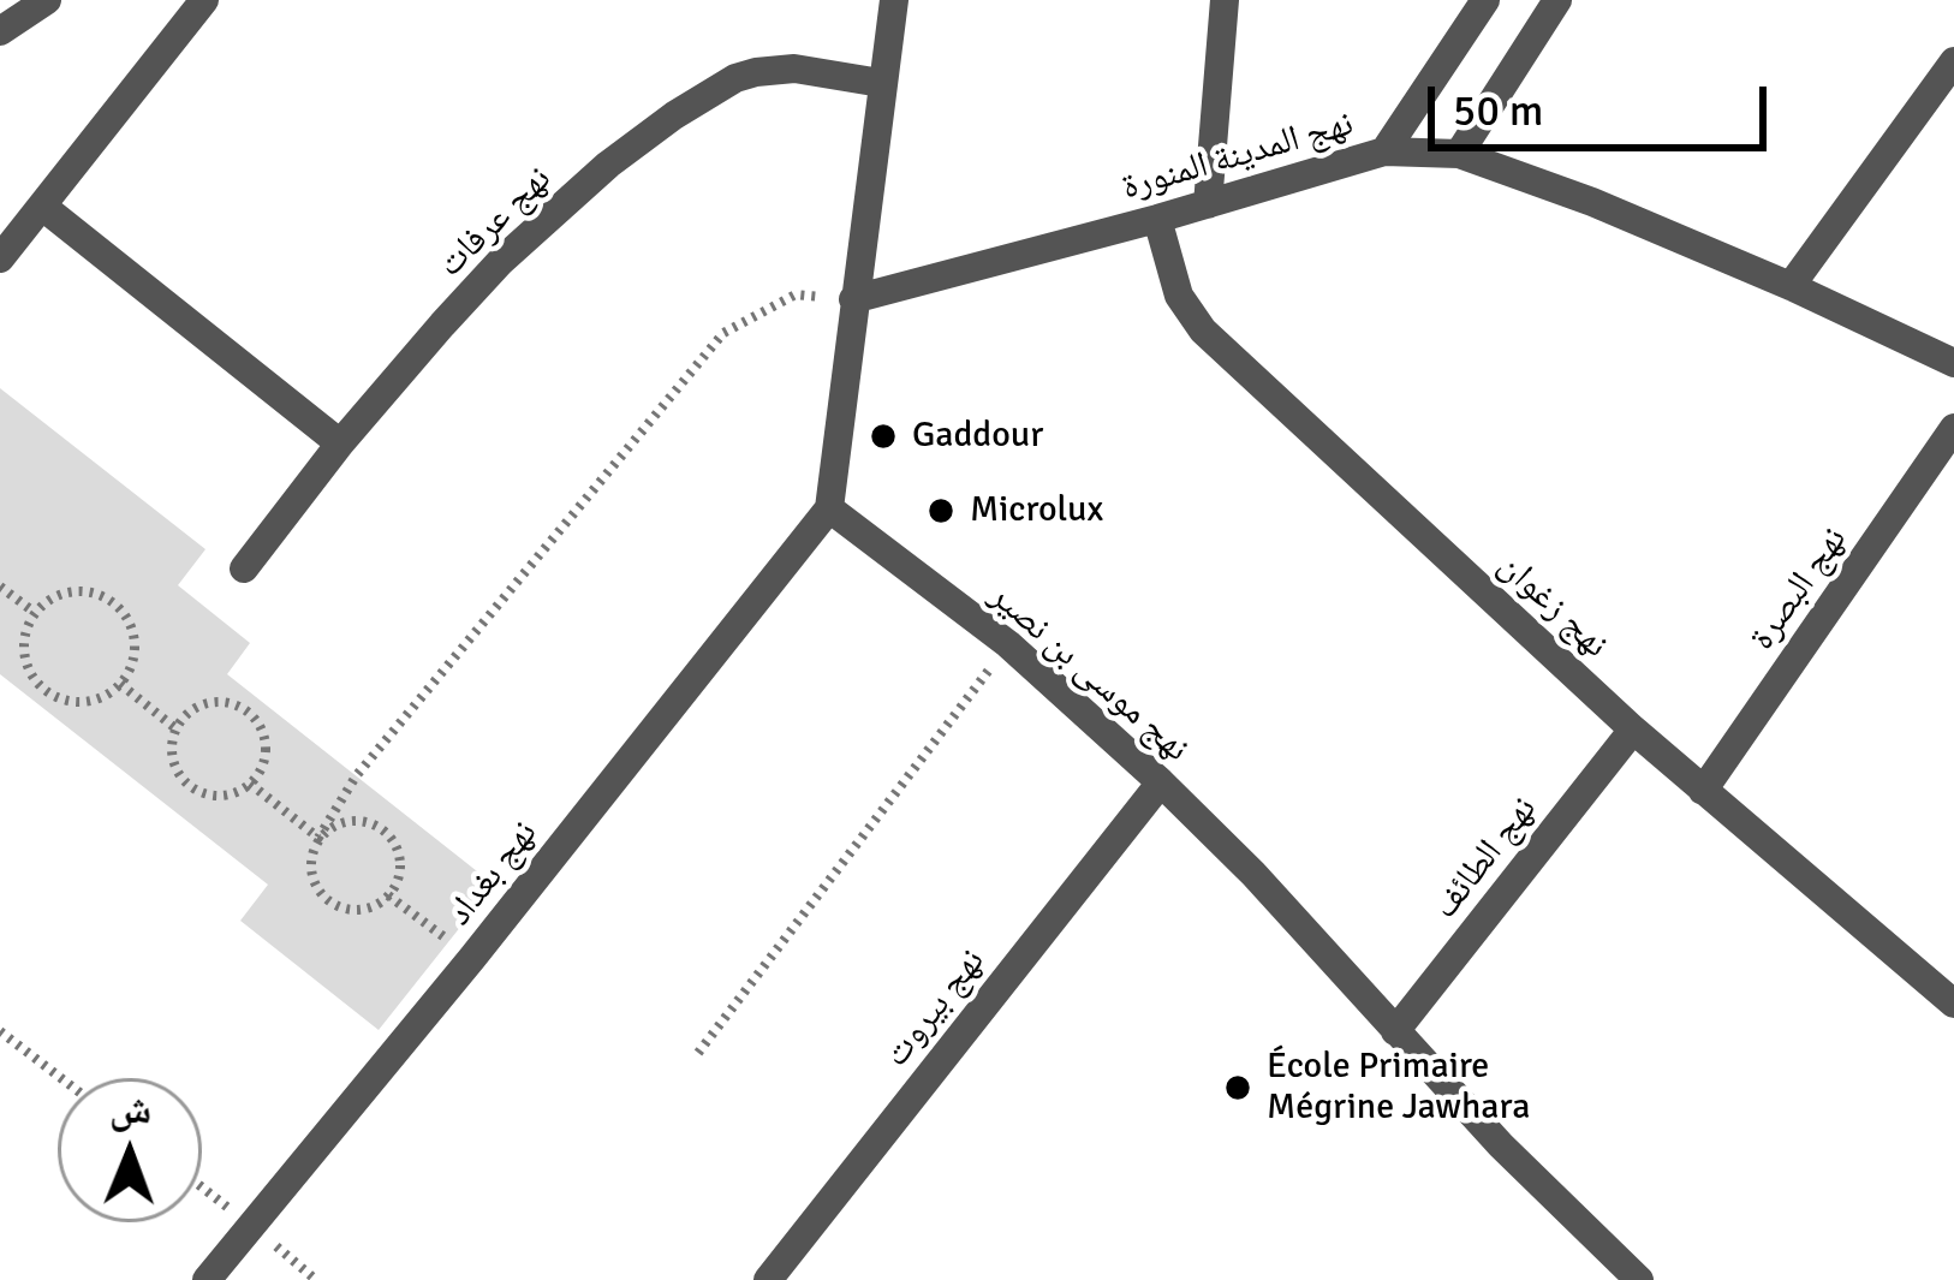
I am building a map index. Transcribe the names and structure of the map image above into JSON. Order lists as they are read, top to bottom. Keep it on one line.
{"streets":{"street":["نهج المدينة المنورة","نهج عرفات","نهج البصرة","نهج زغوان","نهج موسى بن نصير","نهج الطائف","نهج بغداد","نهج بيروت"]},"crossings":[["نهج المدينة المنورة","نهج زغوان"],["نهج البصرة","نهج زغوان"],["نهج زغوان","نهج الطائف"],["نهج موسى بن نصير","نهج الطائف"],["نهج موسى بن نصير","نهج بغداد"],["نهج موسى بن نصير","نهج بيروت"]],"places":["Gaddour","Microlux","École Primaire Mégrine Jawhara"],"scale_bar":"50 m","north":"top"}
